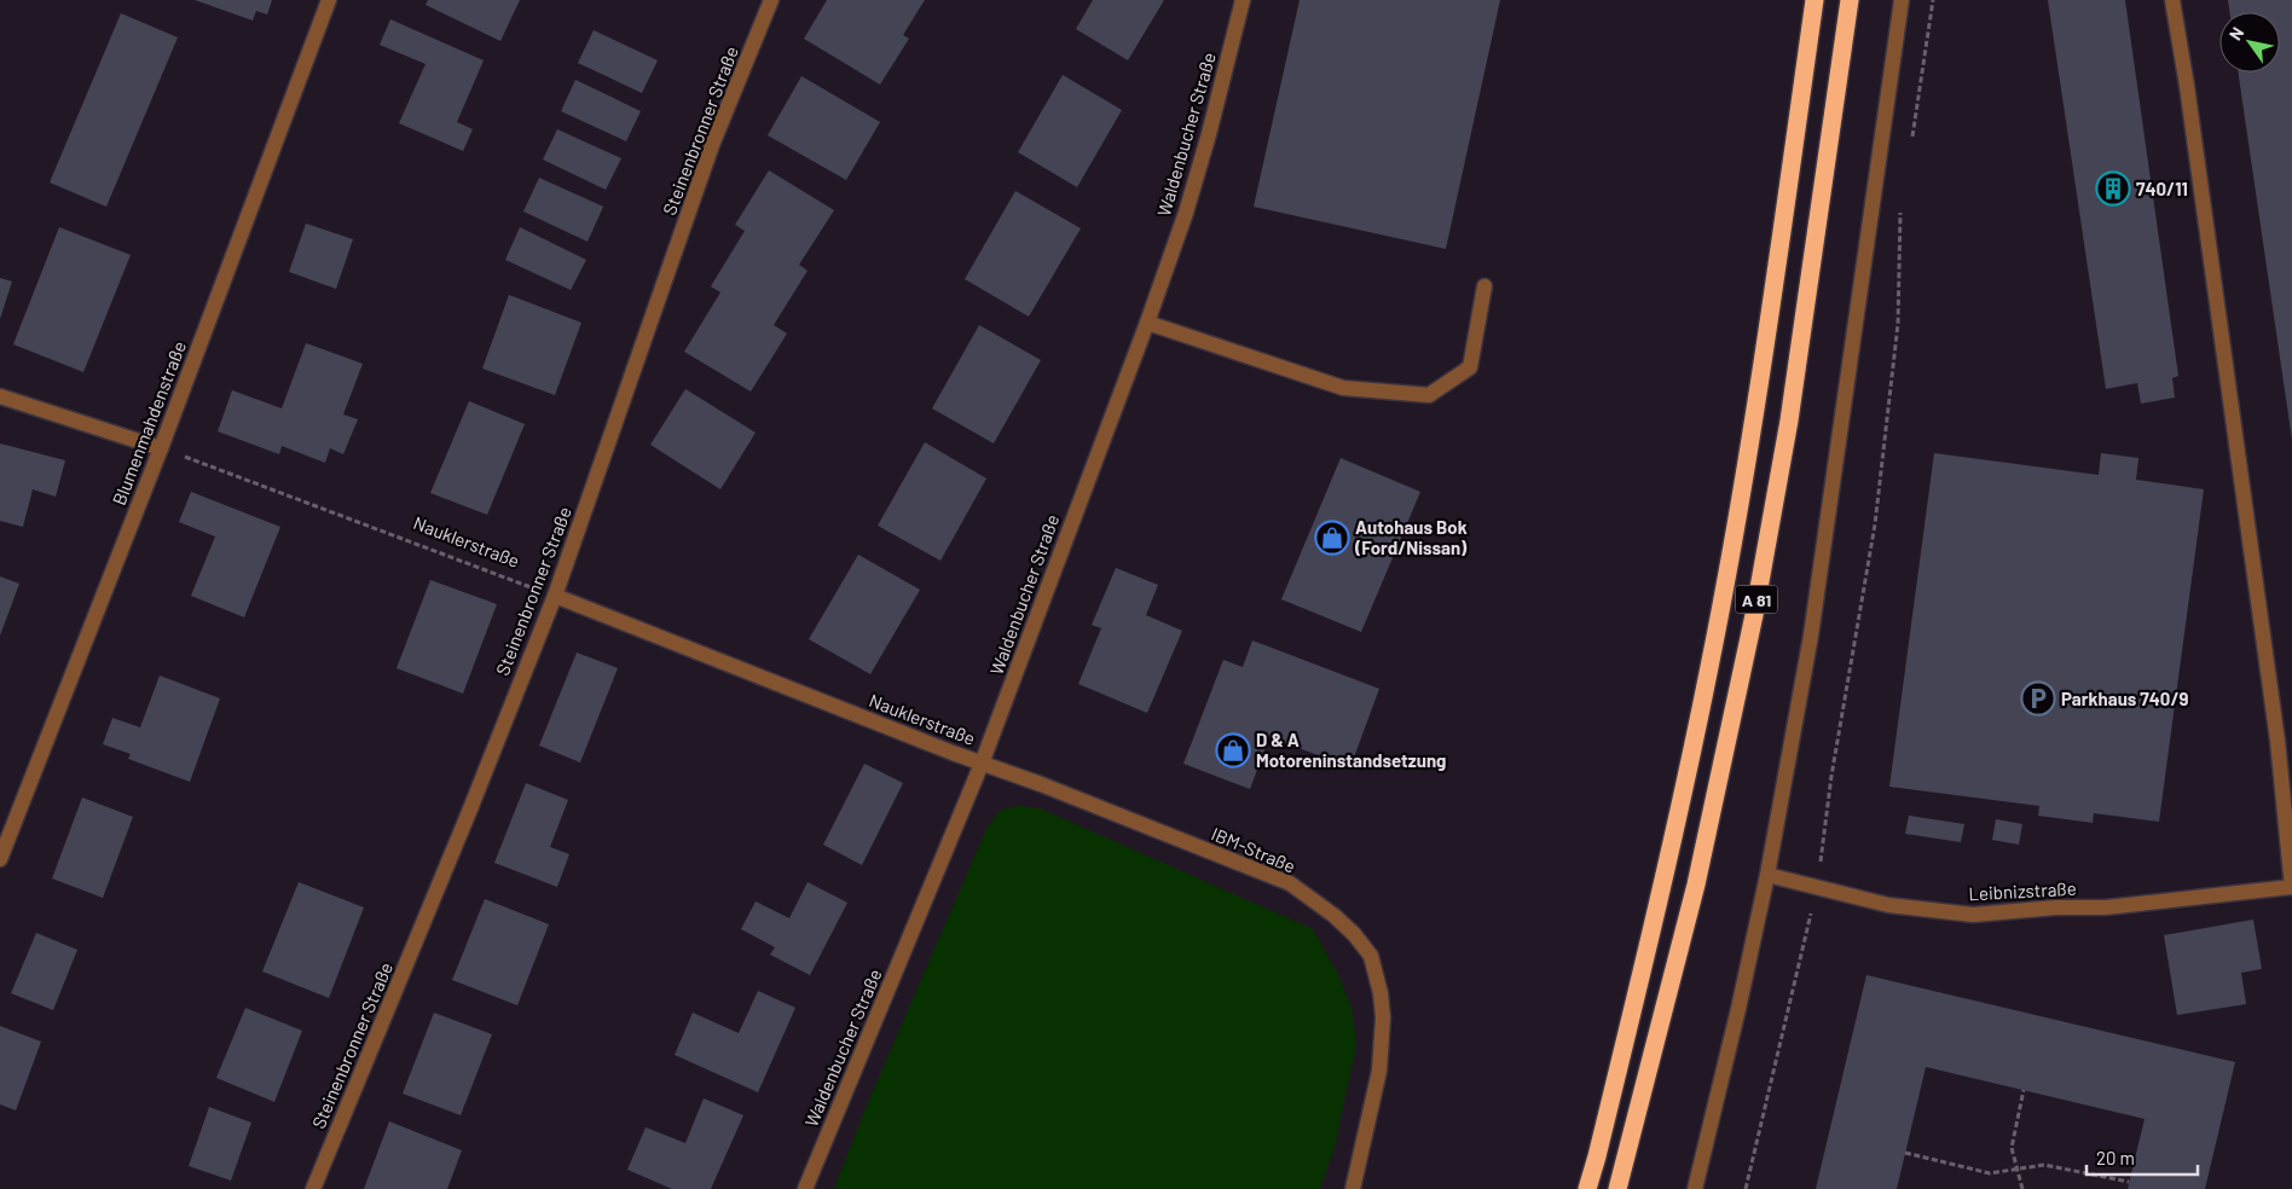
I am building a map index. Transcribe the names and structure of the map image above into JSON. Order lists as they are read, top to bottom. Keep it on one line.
{"streets":{"highway":["A 81"],"street":["Steinenbronner Straße","Waldenbucher Straße","Blumenmahdenstraße","Nauklerstraße","IBM-Straße","Leibnizstraße"]},"crossings":[["Steinenbronner Straße","Nauklerstraße"],["Waldenbucher Straße","Nauklerstraße"],["Waldenbucher Straße","IBM-Straße"],["Blumenmahdenstraße","Nauklerstraße"],["Nauklerstraße","IBM-Straße"]],"places":{"building":["740/11"],"shop":["Autohaus Bok (Ford/Nissan)","D & A Motoreninstandsetzung"],"parking":["Parkhaus 740/9"]},"scale_bar":"20 m","north":"top left"}
